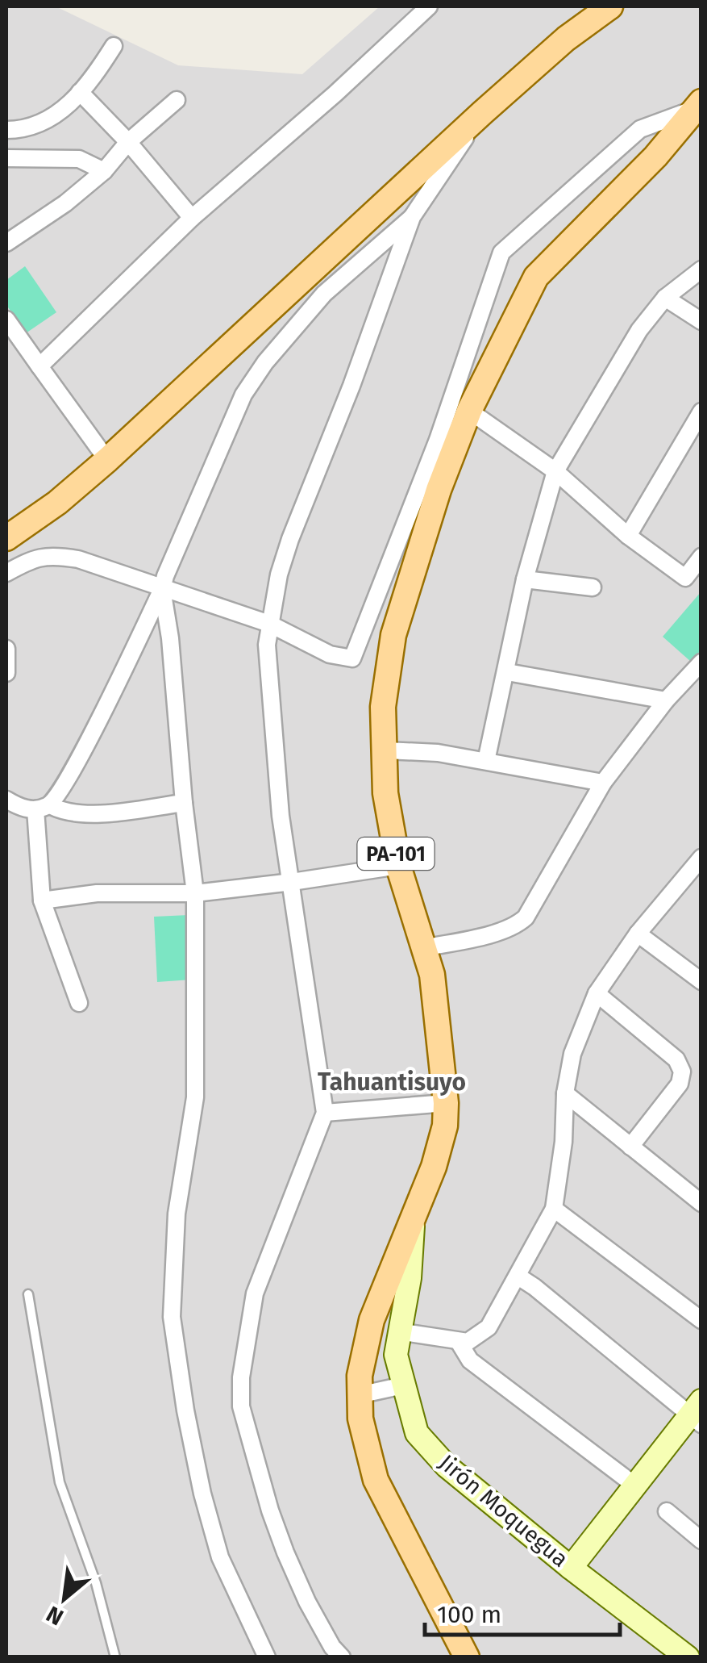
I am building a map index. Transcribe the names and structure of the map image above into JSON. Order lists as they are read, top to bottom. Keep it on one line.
{"streets":{"main road":["PA-101"],"street":["Jirón Moquegua"]},"crossings":[["PA-101","Jirón Moquegua"]],"districts":["Tahuantisuyo"],"scale_bar":"100 m","north":"bottom left"}
